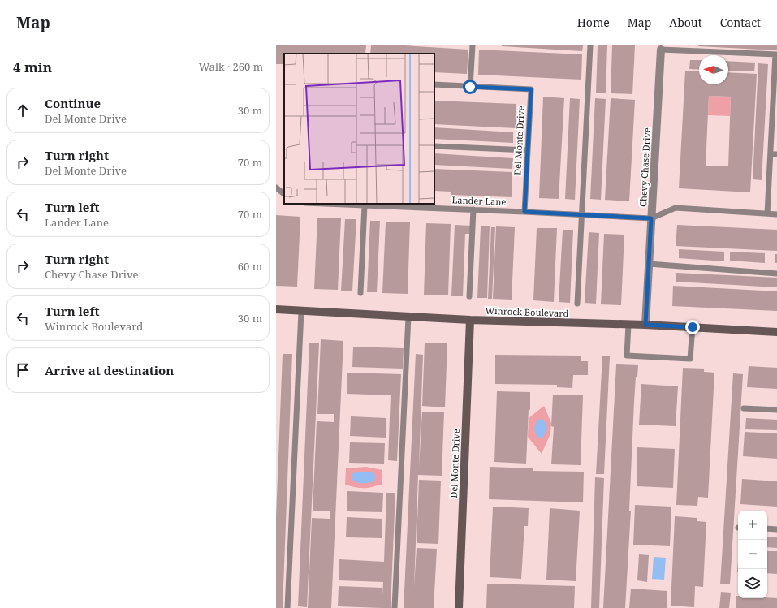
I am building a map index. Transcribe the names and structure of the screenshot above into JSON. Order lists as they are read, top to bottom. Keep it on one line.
{"streets":{"street":["Del Monte Drive","Chevy Chase Drive","Winrock Boulevard"],"lane":["Lander Lane"]},"crossings":[["Del Monte Drive","Lander Lane"],["Del Monte Drive","Winrock Boulevard"],["Chevy Chase Drive","Lander Lane"],["Chevy Chase Drive","Winrock Boulevard"]],"north":"left","page":{"header":"Map","nav":["Home","Map","About","Contact"],"heading":["4 min","Walk · 260 m"],"list":[["Continue","Del Monte Drive","30 m"],["Turn right","Del Monte Drive","70 m"],["Turn left","Lander Lane","70 m"],["Turn right","Chevy Chase Drive","60 m"],["Turn left","Winrock Boulevard","30 m"],"Arrive at destination"],"map_buttons":["+","−"]}}
